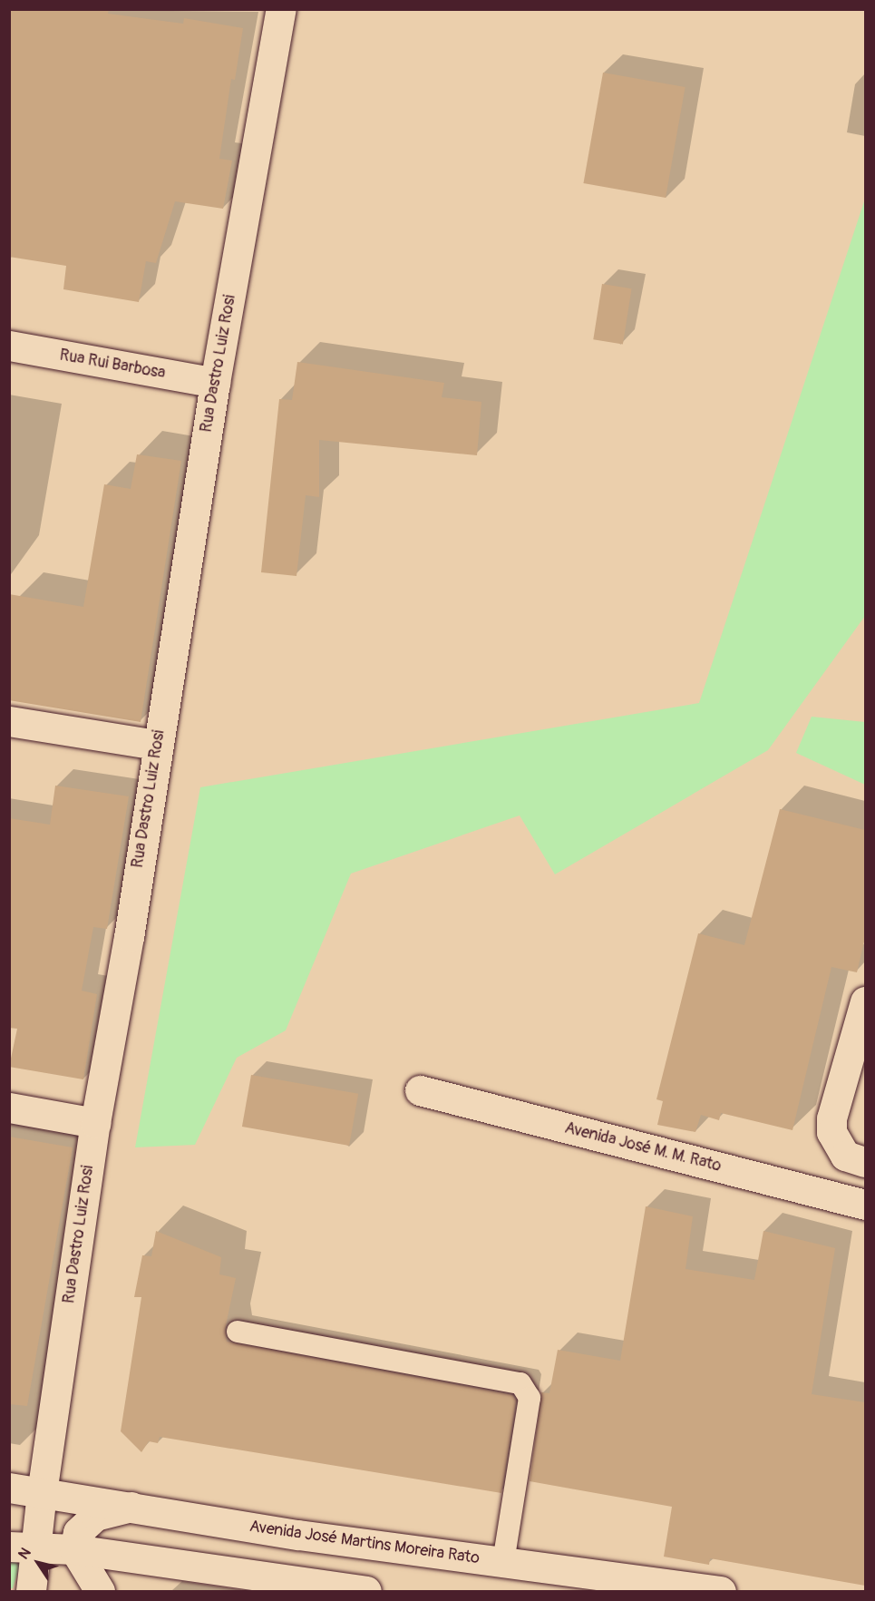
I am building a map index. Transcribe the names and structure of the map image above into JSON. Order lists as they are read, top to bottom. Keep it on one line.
{"streets":{"street":["Rua Dastro Luiz Rosi","Rua Rui Barbosa","Avenida José M. M. Rato","Avenida José Martins Moreira Rato"]},"crossings":[["Rua Dastro Luiz Rosi","Rua Rui Barbosa"],["Rua Dastro Luiz Rosi","Avenida José Martins Moreira Rato"]],"north":"top left"}
